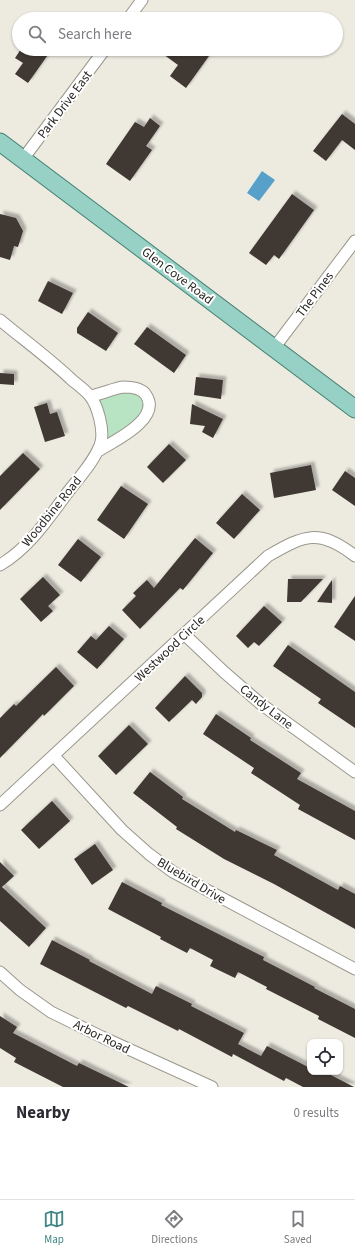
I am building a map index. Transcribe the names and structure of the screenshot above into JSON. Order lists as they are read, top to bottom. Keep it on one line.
{"streets":{"main road":["Glen Cove Road"],"street":["Park Drive East","The Pines","Woodbine Road","Westwood Circle","Candy Lane","Bluebird Drive","Arbor Road"]},"crossings":[["Park Drive East","Glen Cove Road"],["Glen Cove Road","The Pines"],["Westwood Circle","Candy Lane"],["Westwood Circle","Bluebird Drive"]],"page":{"search":"Search here","heading":["Nearby","0 results"],"nav":["Map","Directions","Saved"]}}
